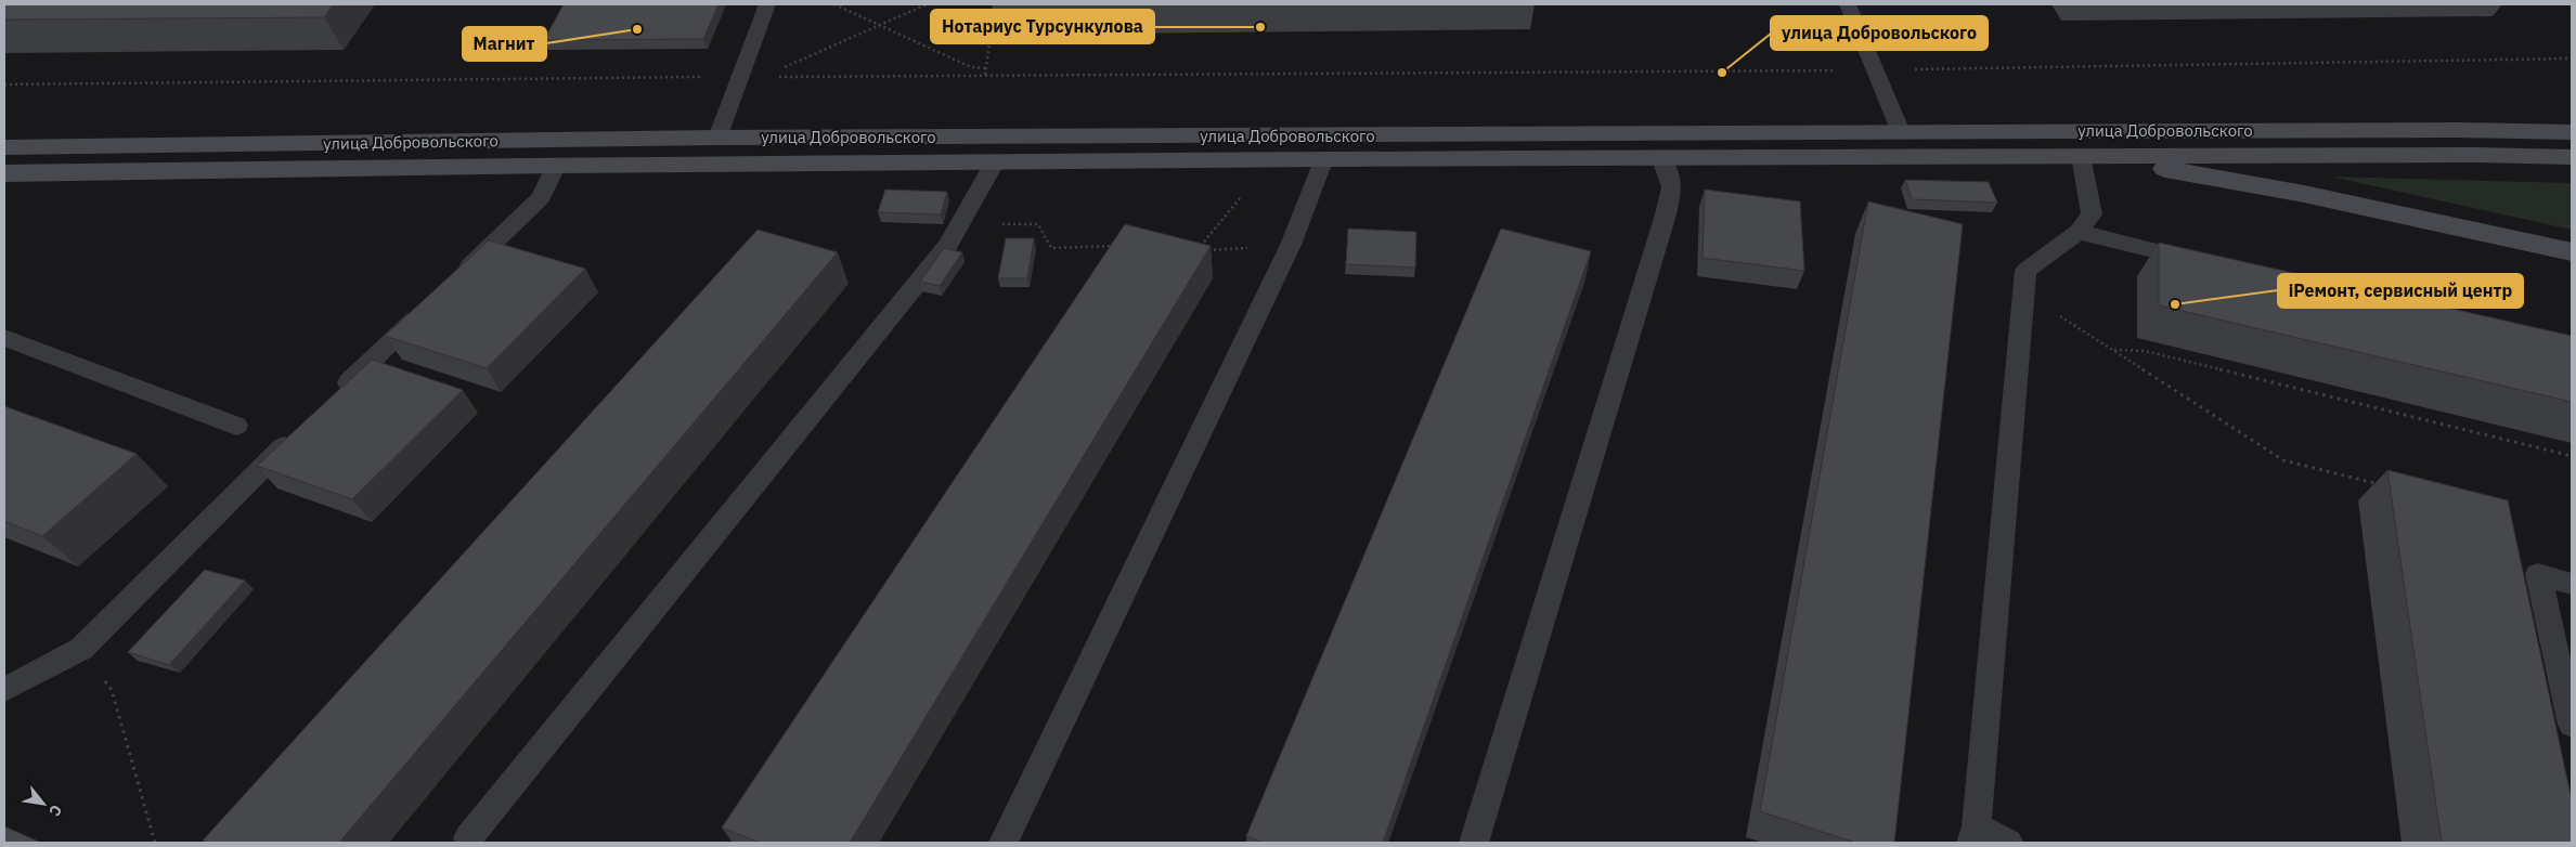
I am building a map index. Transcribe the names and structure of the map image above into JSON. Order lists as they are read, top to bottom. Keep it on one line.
{"streets":{"main road":["улица Добровольского"]},"places":["Нотариус Турсункулова","Магнит","улица Добровольского","iРемонт, сервисный центр"],"north":"bottom right"}
